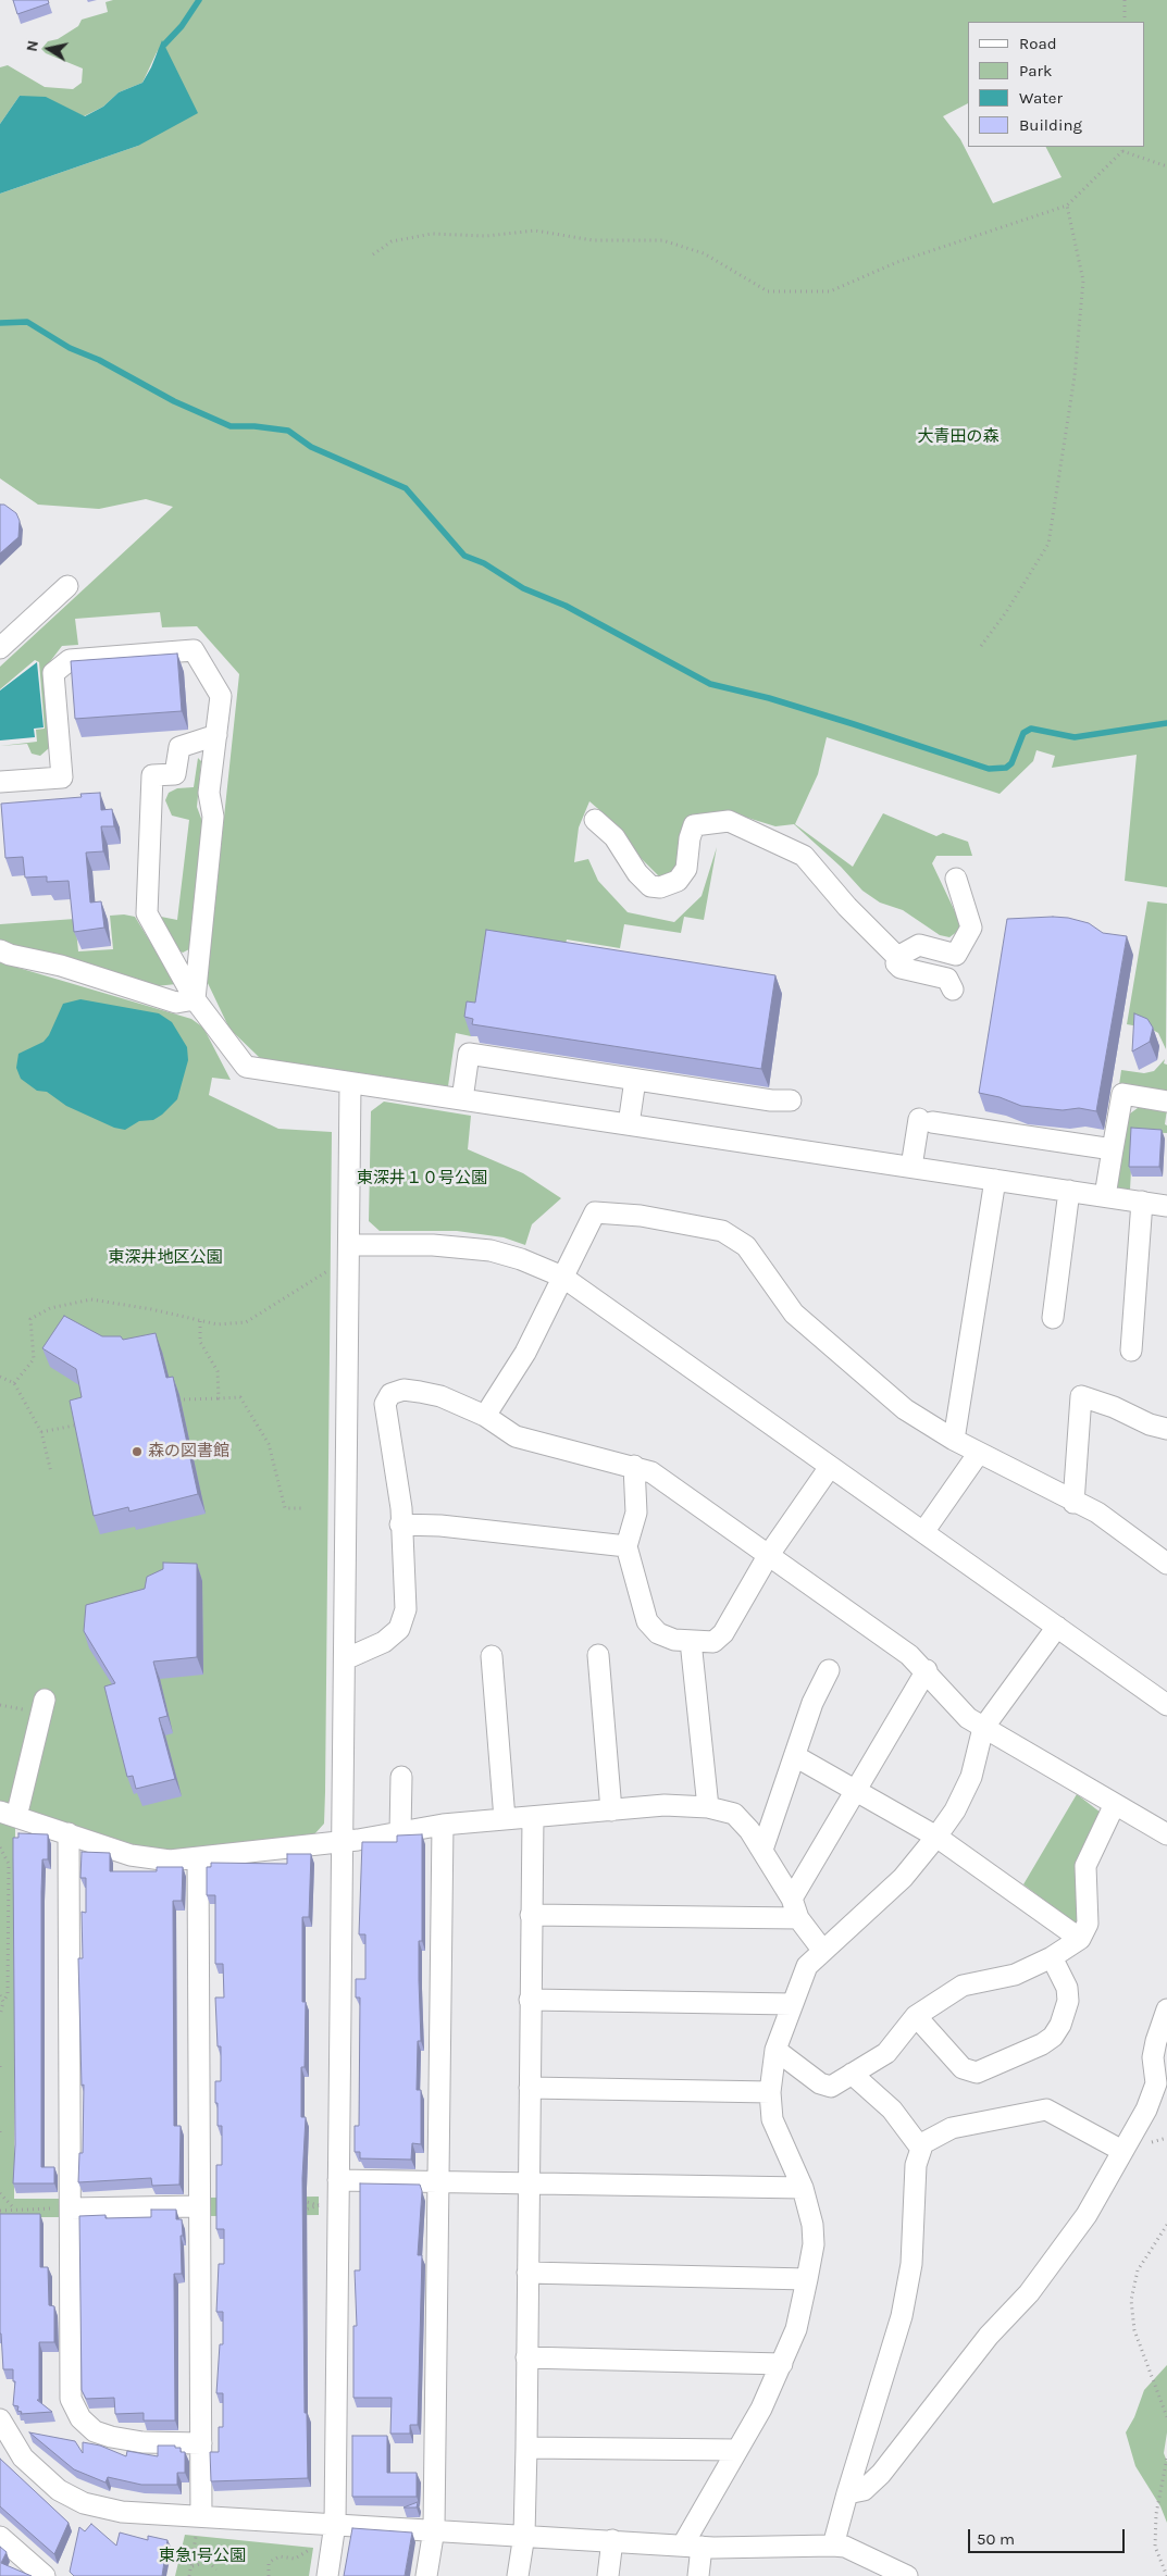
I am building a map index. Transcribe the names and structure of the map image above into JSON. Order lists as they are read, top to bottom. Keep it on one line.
{"parks":["大青田の森","東深井１０号公園","東深井地区公園","東急1号公園"],"places":["森の図書館"],"legend":["Road","Park","Water","Building"],"scale_bar":"50 m","north":"left"}
